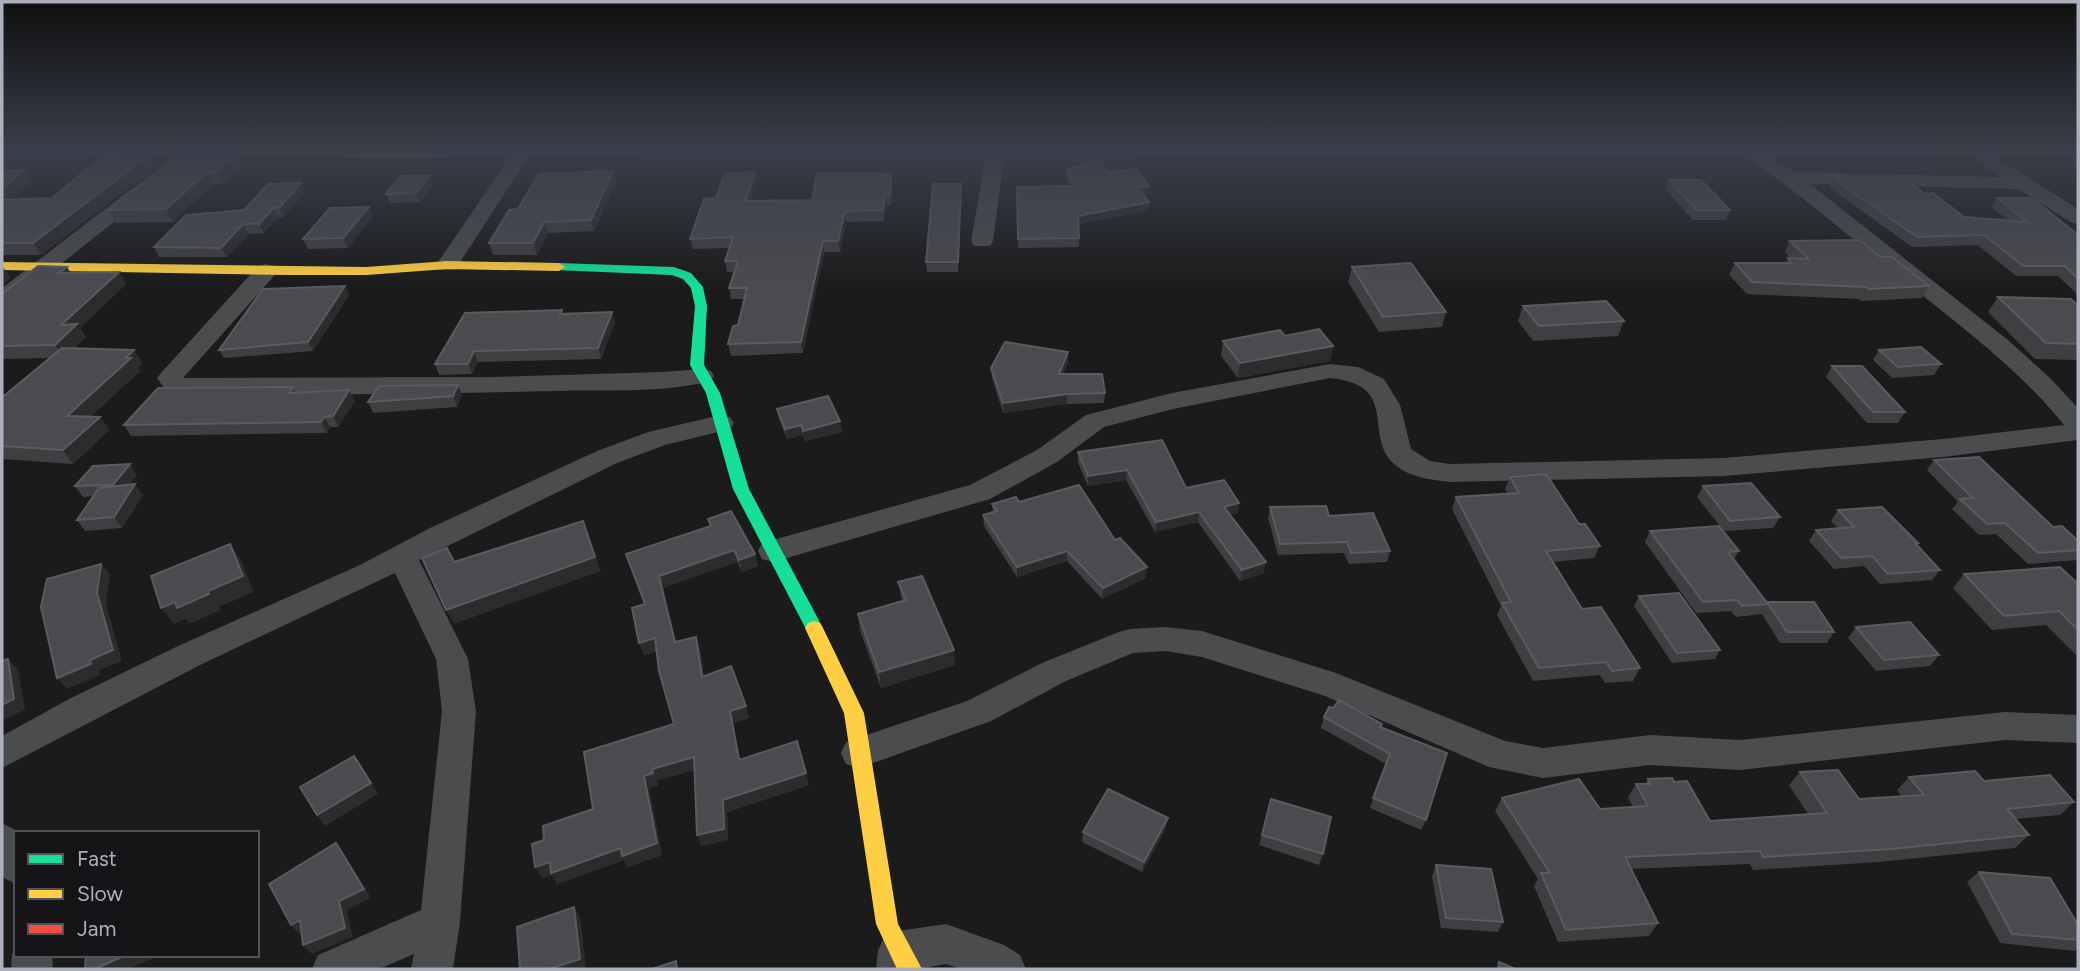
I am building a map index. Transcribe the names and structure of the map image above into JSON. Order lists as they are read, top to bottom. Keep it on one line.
{"legend":["Fast","Slow","Jam"]}
